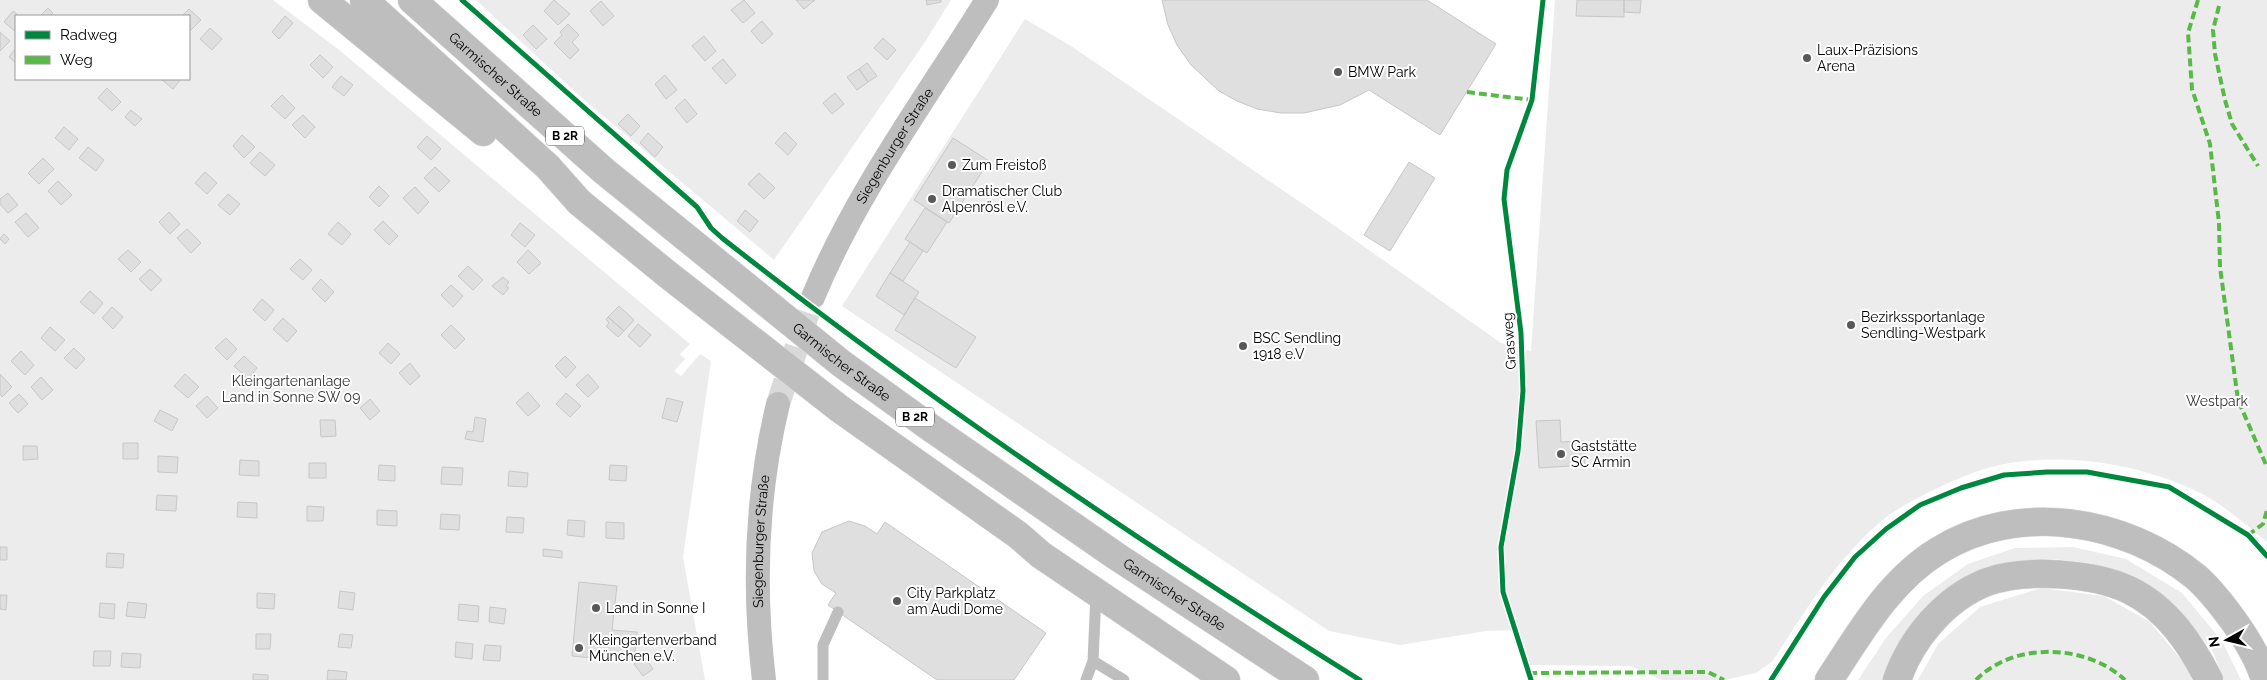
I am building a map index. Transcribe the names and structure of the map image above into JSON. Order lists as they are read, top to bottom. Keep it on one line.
{"streets":{"highway":["Garmischer Straße","B 2R"],"street":["Siegenburger Straße"],"cycle path":["Grasweg"]},"parks":["Kleingartenanlage Land in Sonne SW 09","Westpark"],"places":["Laux-Präzisions Arena","BMW Park","Zum Freistoß","Dramatischer Club Alpenrösl e.V.","Bezirkssportanlage Sendling-Westpark","BSC Sendling 1918 e.V","Gaststätte SC Armin","City Parkplatz am Audi Dome","Land in Sonne I","Kleingartenverband München e.V."],"legend":["Radweg","Weg"],"north":"left"}
